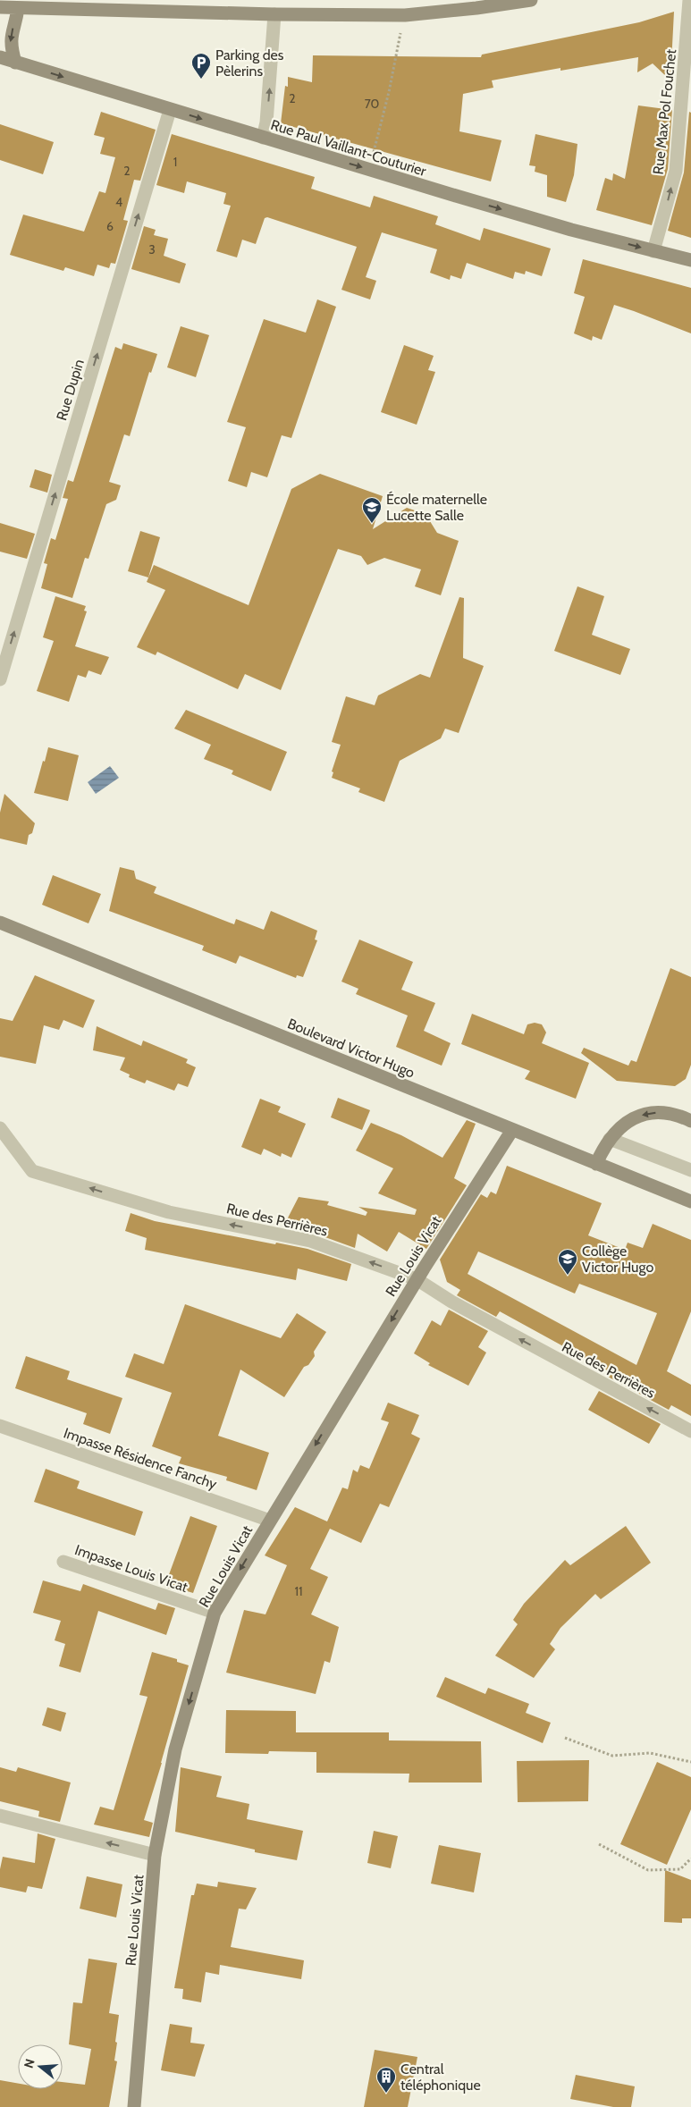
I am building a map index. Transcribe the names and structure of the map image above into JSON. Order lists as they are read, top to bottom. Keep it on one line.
{"streets":{"street":["Rue Max Pol Fouchet","Rue Paul Vaillant-Couturier","Rue Dupin","Boulevard Victor Hugo","Rue des Perrières","Rue Louis Vicat","Impasse Résidence Fanchy","Impasse Louis Vicat"]},"crossings":[["Rue Max Pol Fouchet","Rue Paul Vaillant-Couturier"],["Rue Paul Vaillant-Couturier","Rue Dupin"],["Boulevard Victor Hugo","Rue Louis Vicat"],["Rue des Perrières","Rue Louis Vicat"],["Rue Louis Vicat","Impasse Résidence Fanchy"],["Rue Louis Vicat","Impasse Louis Vicat"]],"one_way":["Rue Max Pol Fouchet","Rue Dupin","Rue des Perrières","Rue Louis Vicat"],"places":{"parking":["Parking des Pèlerins"],"school or university":["École maternelle Lucette Salle","Collège Victor Hugo"],"building":["Central téléphonique"]},"house_numbers":["2","70","1","2","4","6","3","11"],"north":"left"}
